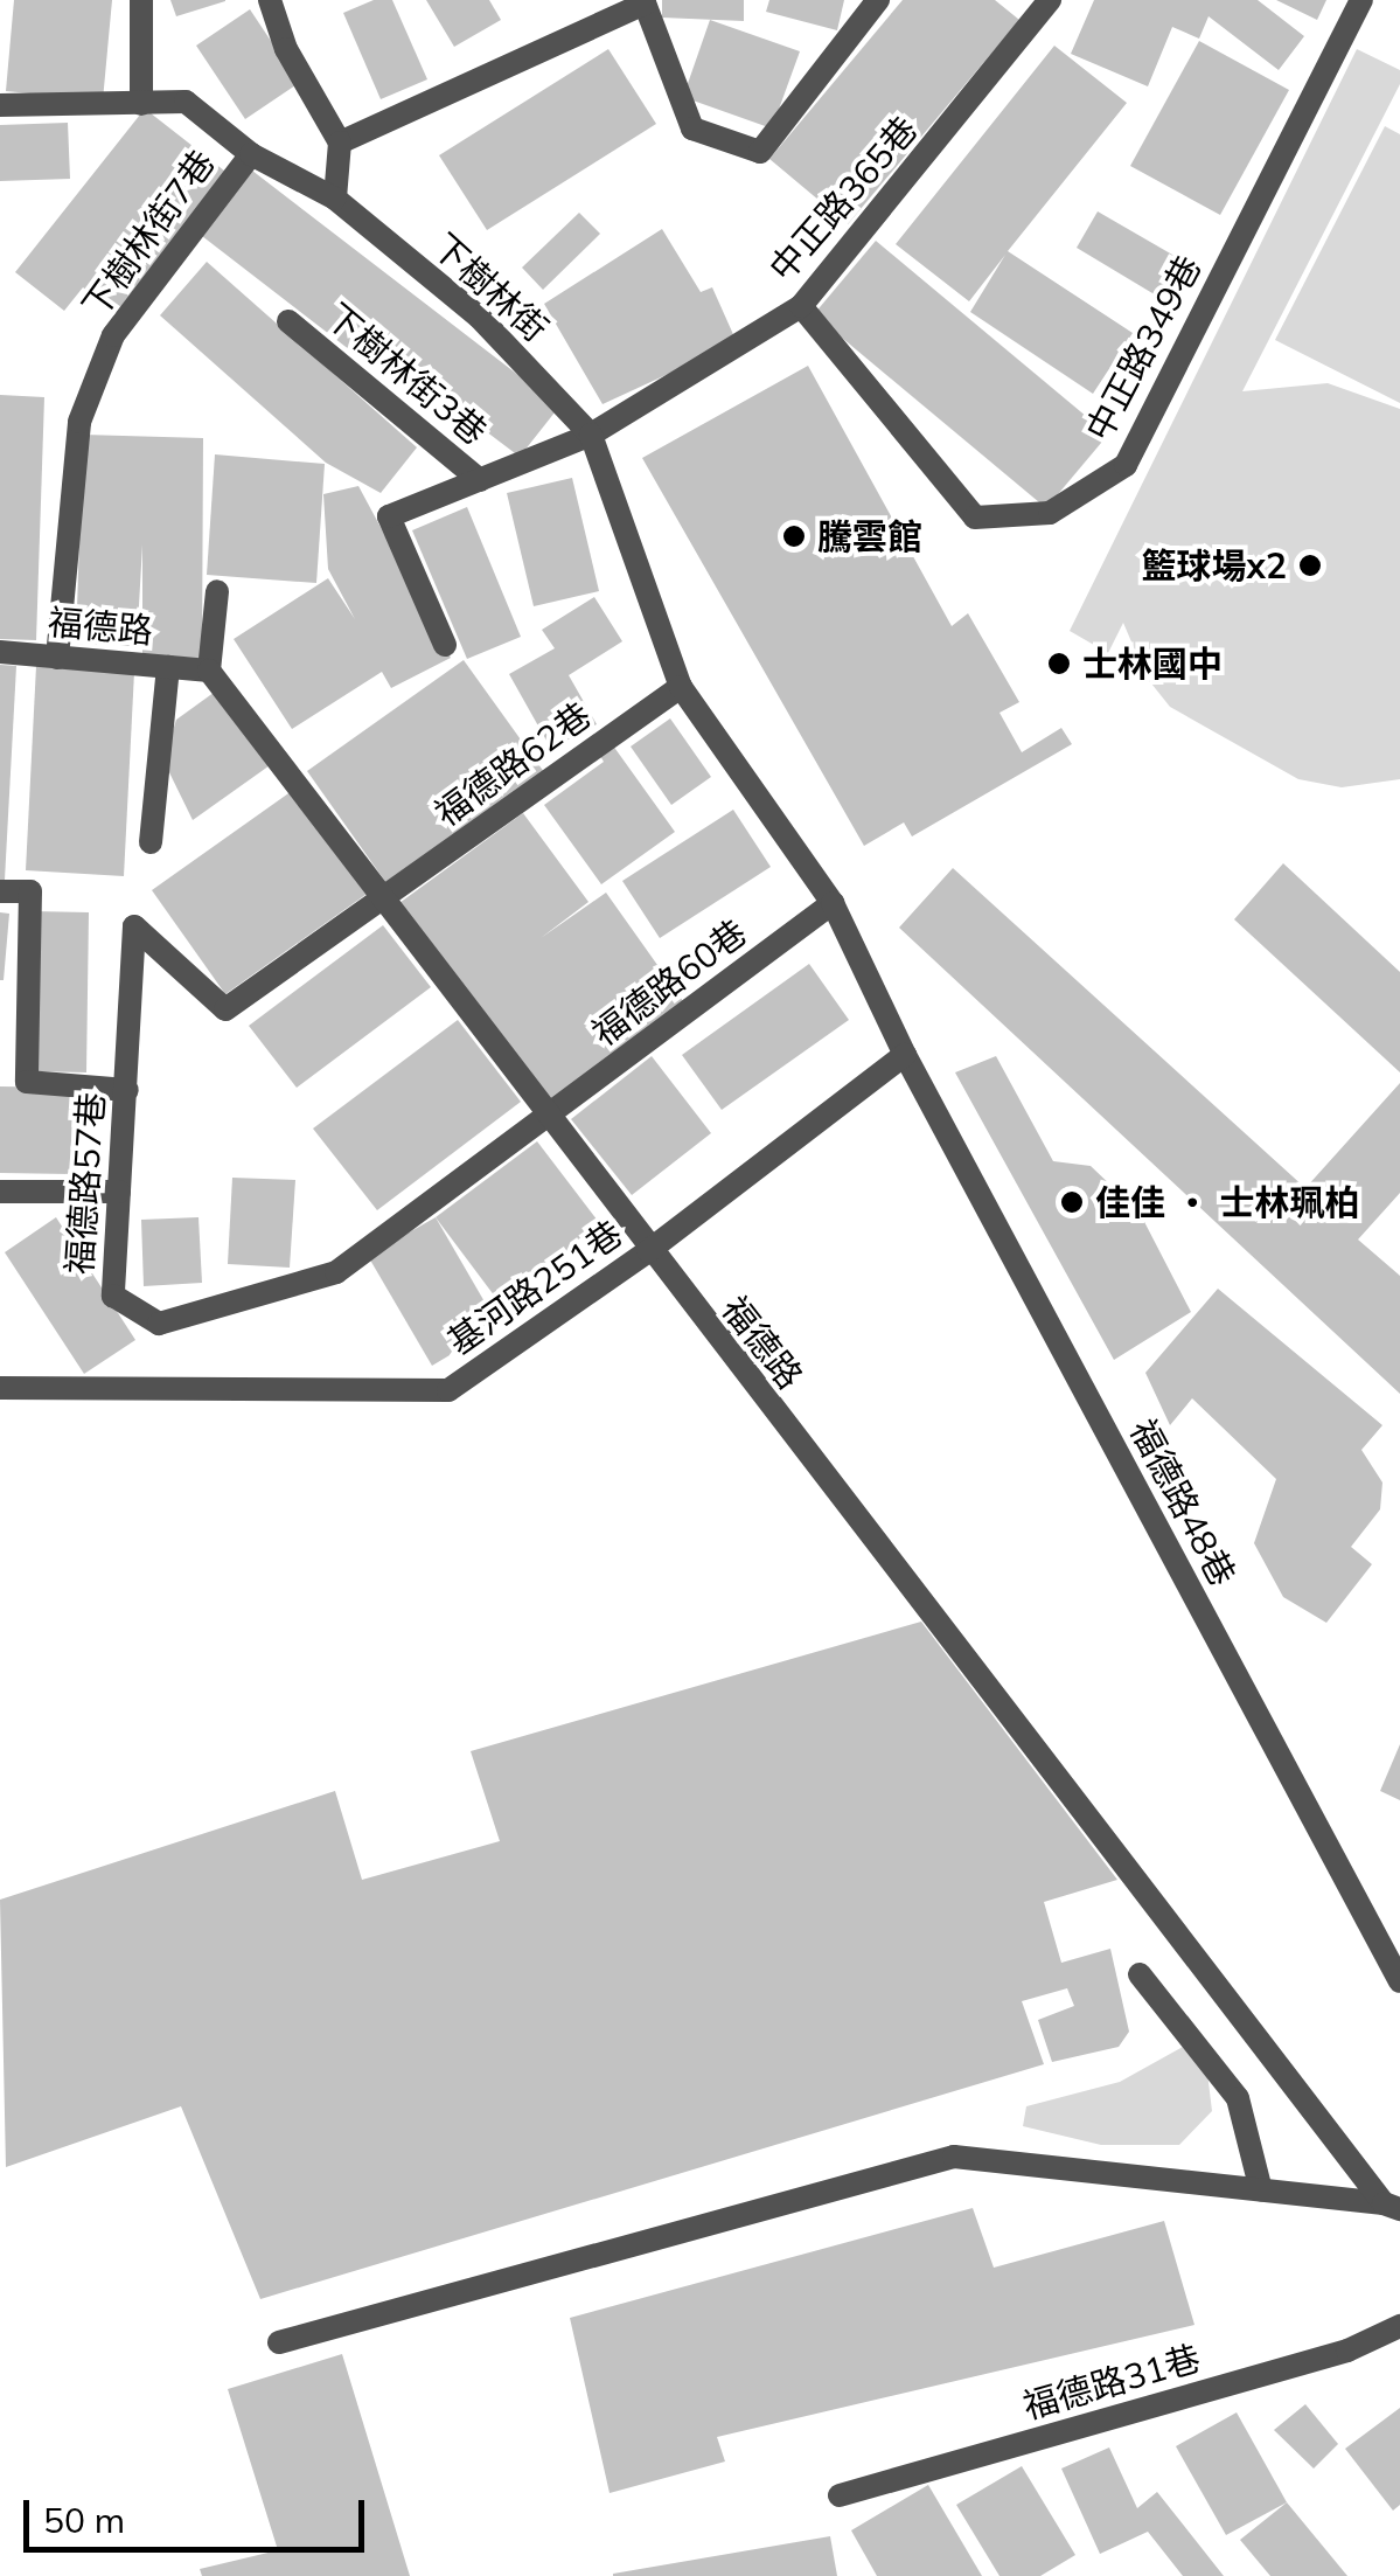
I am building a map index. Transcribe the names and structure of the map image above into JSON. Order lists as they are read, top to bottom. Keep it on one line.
{"streets":{"street":["中正路365巷","下樹林街7巷","下樹林街","中正路349巷","下樹林街3巷","福德路","福德路62巷","福德路60巷","福德路57巷","基河路251巷","福德路48巷","福德路31巷"]},"crossings":[["中正路365巷","下樹林街"],["中正路365巷","中正路349巷"],["中正路365巷","下樹林街3巷"],["下樹林街7巷","下樹林街"],["下樹林街7巷","福德路"],["福德路","福德路62巷"],["福德路","福德路60巷"],["福德路","福德路57巷"],["福德路","基河路251巷"],["福德路62巷","福德路57巷"],["福德路60巷","福德路57巷"],["基河路251巷","福德路48巷"]],"places":["騰雲館","籃球場x2","士林國中","佳佳 ‧ 士林珮柏"],"scale_bar":"50 m"}
